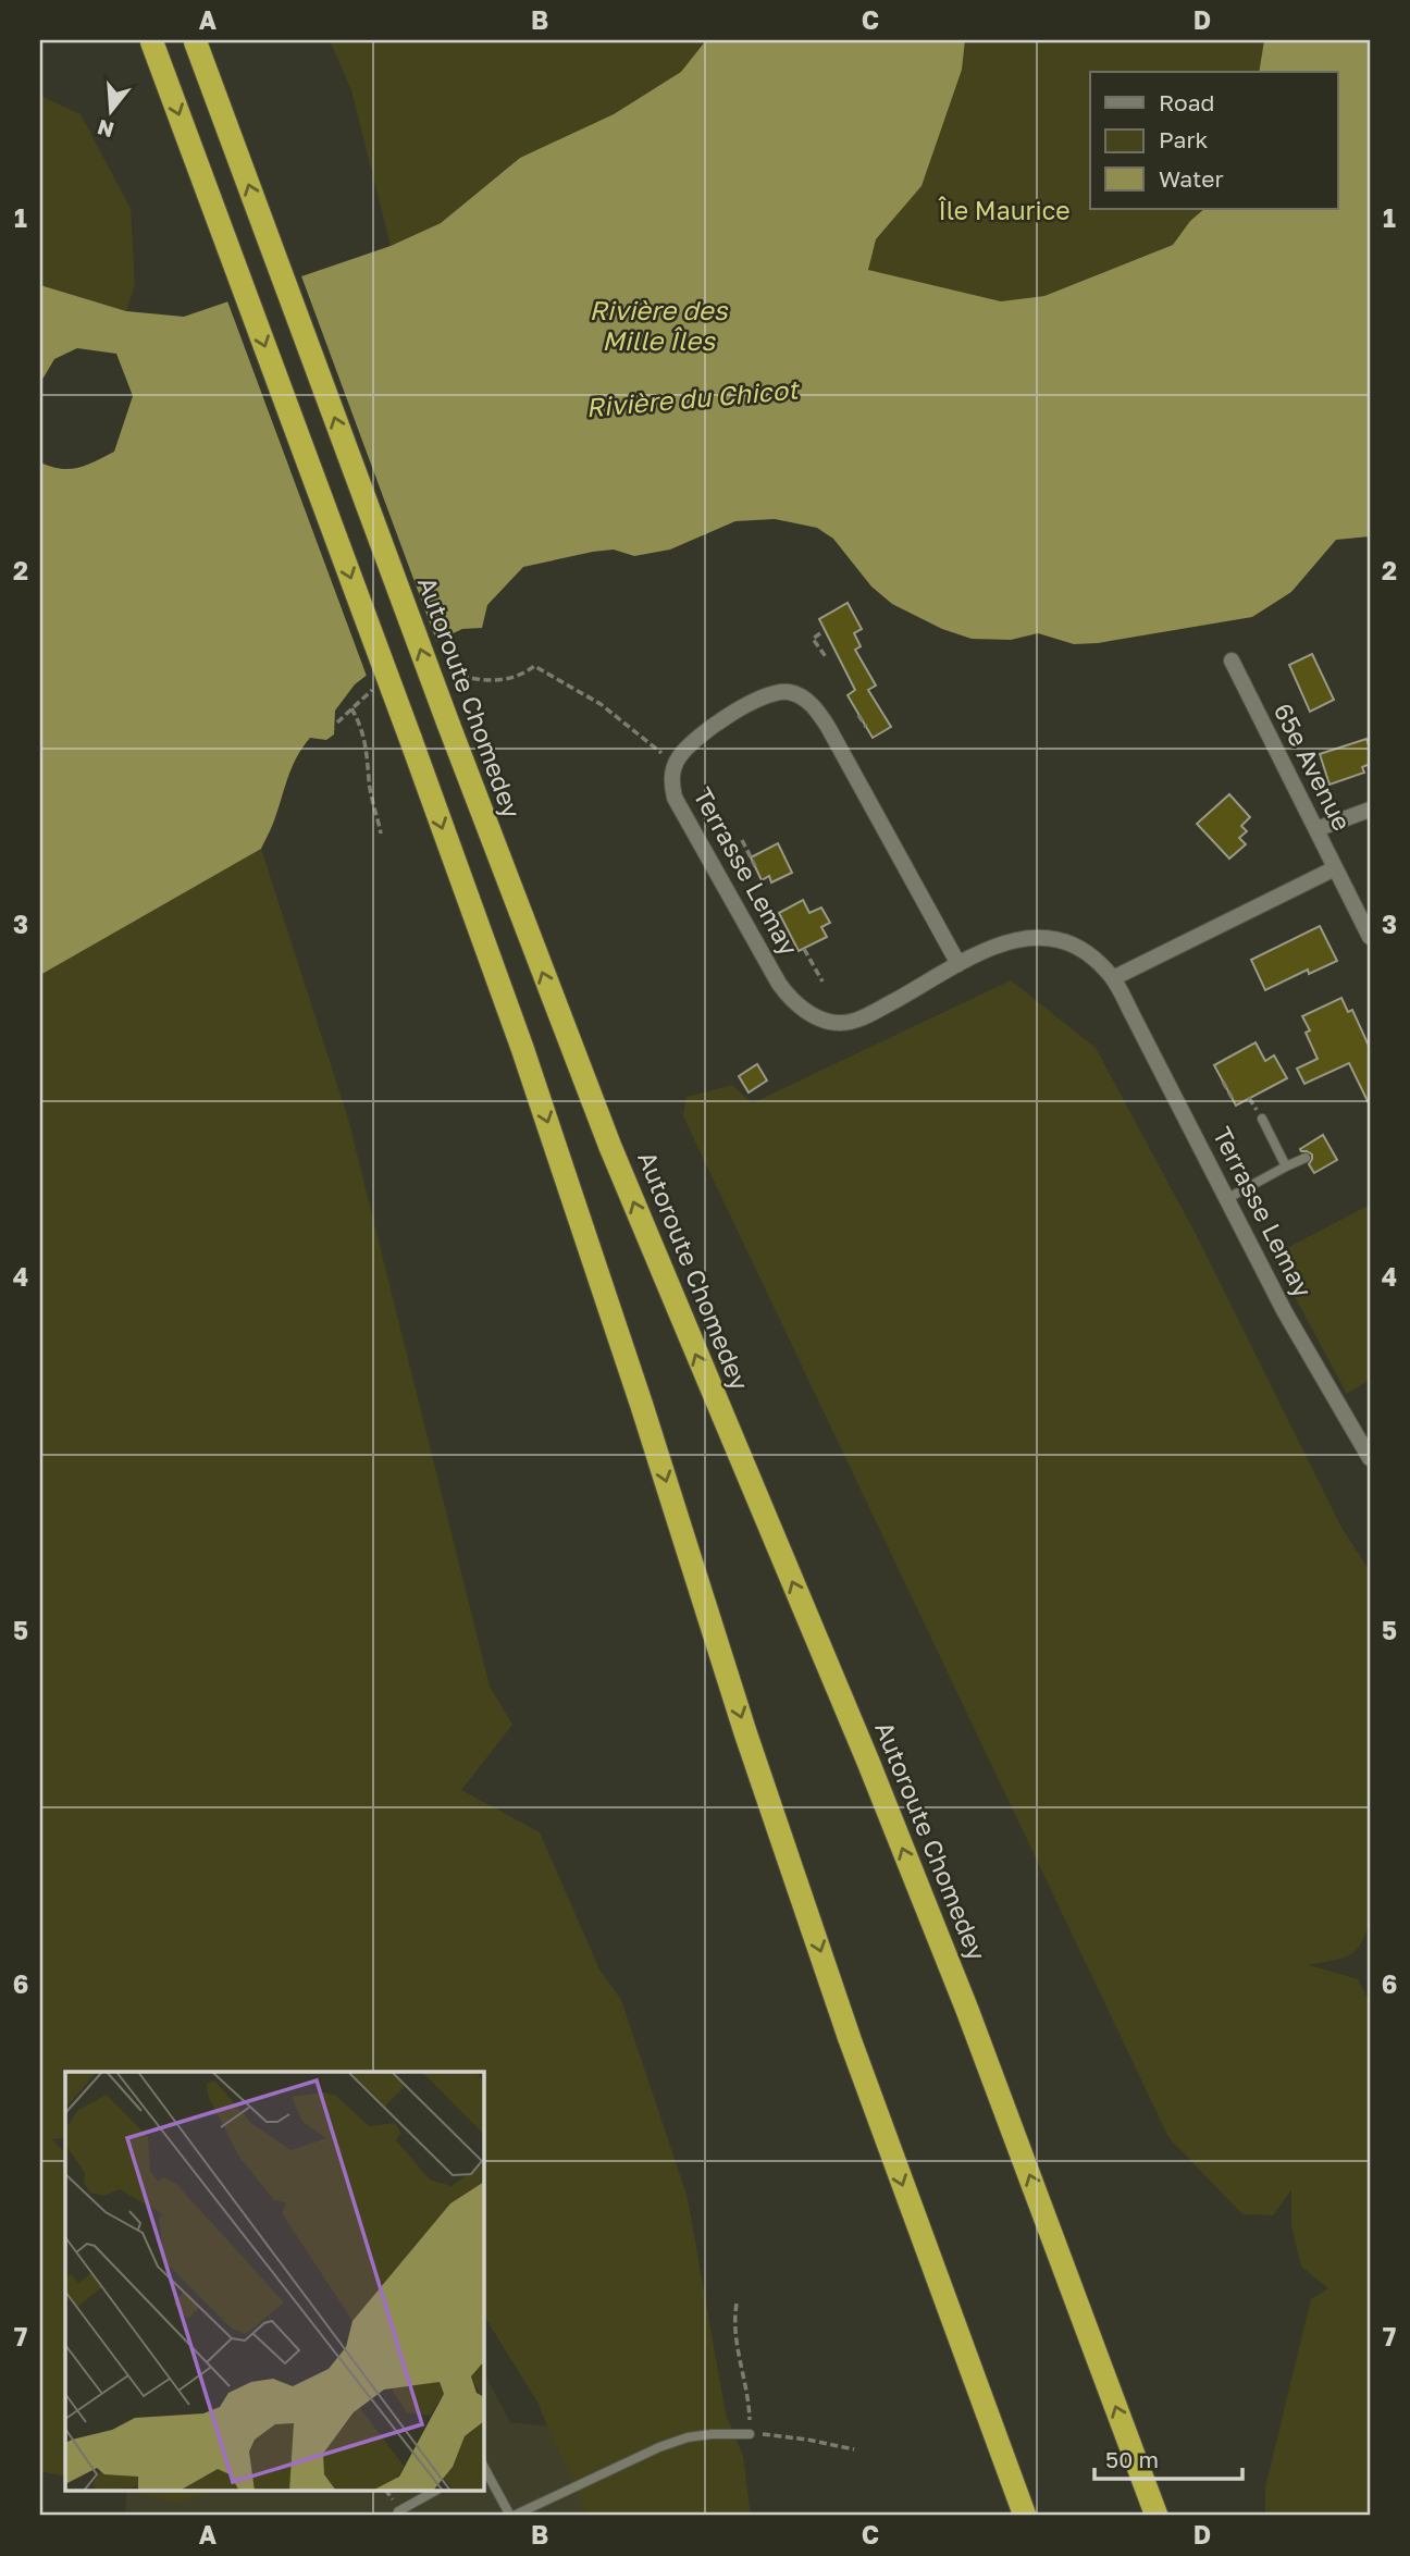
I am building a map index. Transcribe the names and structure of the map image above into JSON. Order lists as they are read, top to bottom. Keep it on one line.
{"streets":{"highway":["Autoroute Chomedey"],"street":["65e Avenue","Terrasse Lemay"]},"water":["Rivière des Mille Îles","Rivière du Chicot"],"parks":["Île Maurice"],"legend":["Road","Park","Water"],"scale_bar":"50 m","north":"bottom","grid":{"columns":["A","B","C","D"],"rows":["1","2","3","4","5","6","7"]}}
